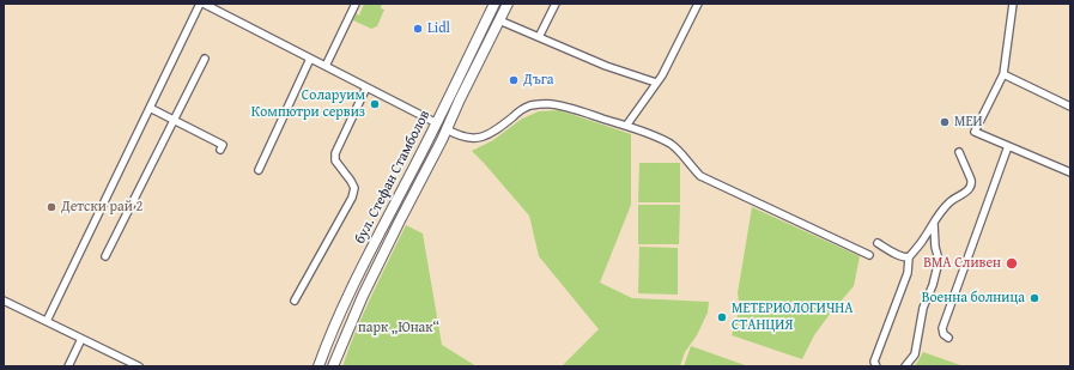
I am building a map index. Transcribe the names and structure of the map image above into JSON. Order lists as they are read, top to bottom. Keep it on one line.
{"streets":{"main road":["бул. Стефан Стамболов"]},"parks":["парк „Юнак“"],"places":["Lidl","Дъга","Соларуим Компютри сервиз","МЕИ","Детски рай 2","ВМА Сливен","Военна болница","МЕТЕРИОЛОГИЧНА СТАНЦИЯ"]}
